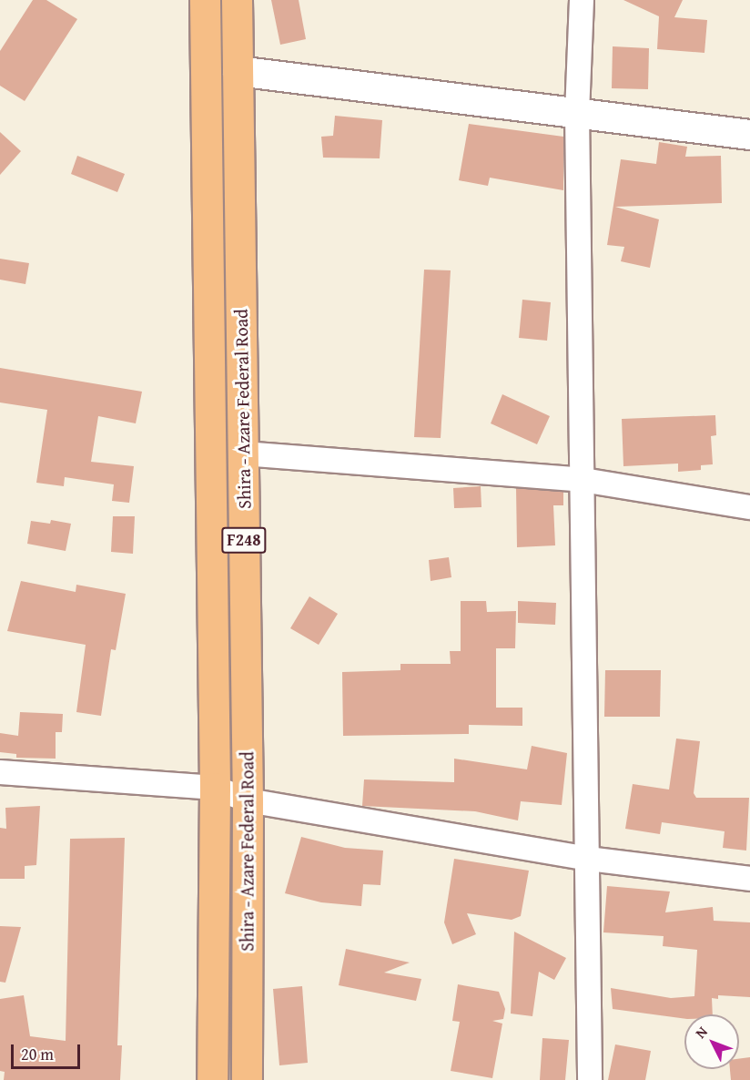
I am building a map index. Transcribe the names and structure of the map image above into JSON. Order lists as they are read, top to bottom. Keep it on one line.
{"streets":{"main road":["Shira - Azare Federal Road","F248"]},"scale_bar":"20 m","north":"top left"}
